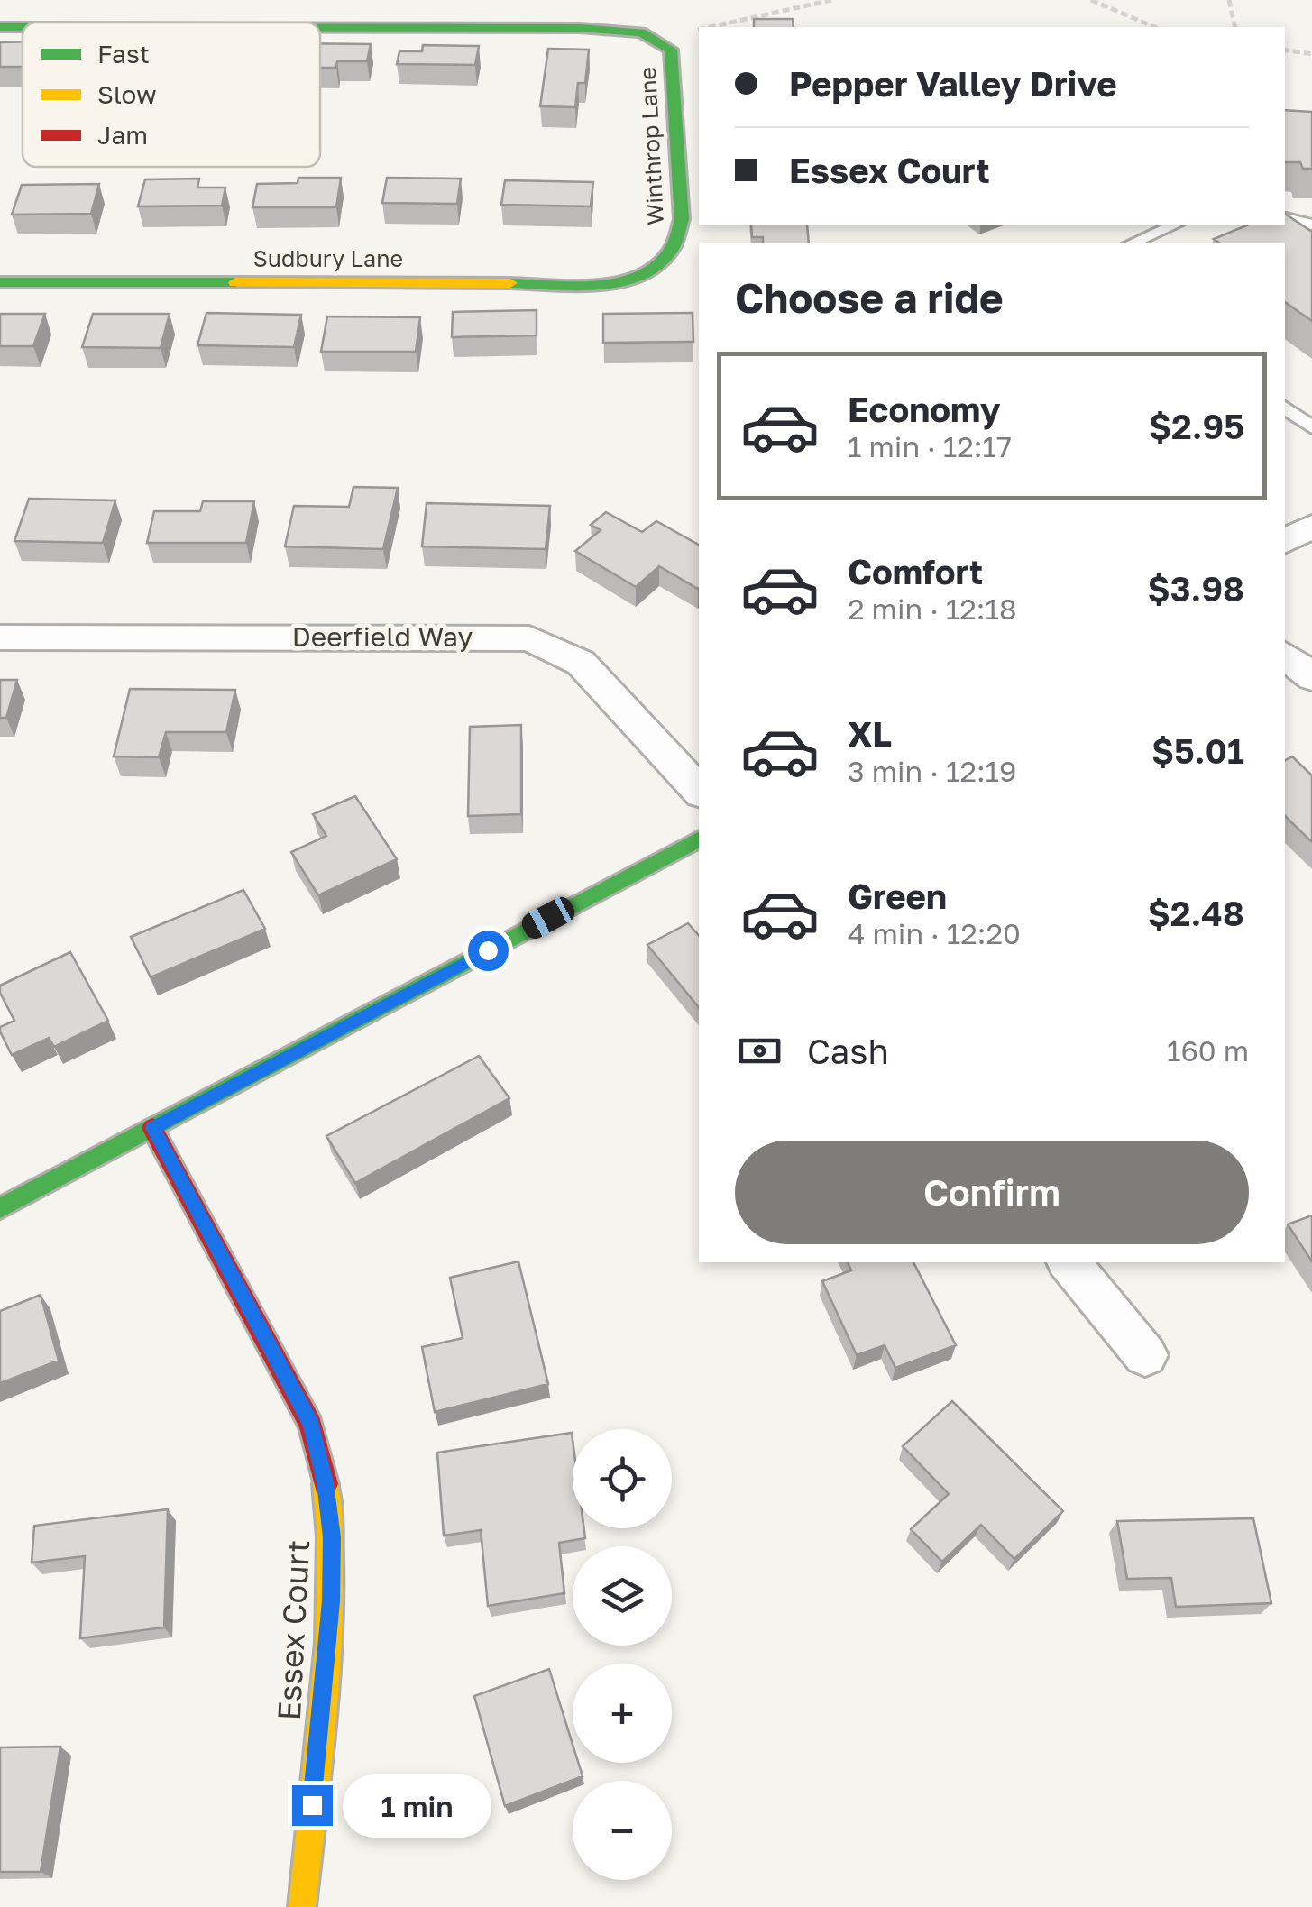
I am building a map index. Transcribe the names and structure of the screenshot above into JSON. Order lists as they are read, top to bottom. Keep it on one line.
{"streets":{"street":["Winthrop Lane","Sudbury Lane","Deerfield Way","Essex Court"]},"crossings":[["Winthrop Lane","Sudbury Lane"]],"legend":["Fast","Slow","Jam"],"page":{"banner":["Pepper Valley Drive","Essex Court"],"heading":"Choose a ride","list":[{"name":"Economy","note":"1 min · 12:17","value":"$2.95"},{"name":"Comfort","note":"2 min · 12:18","value":"$3.98"},{"name":"XL","note":"3 min · 12:19","value":"$5.01"},{"name":"Green","note":"4 min · 12:20","value":"$2.48"}],"pay":["Cash","160 m"],"buttons":"Confirm","map_buttons":["+","−"],"bubble":"1 min"}}
